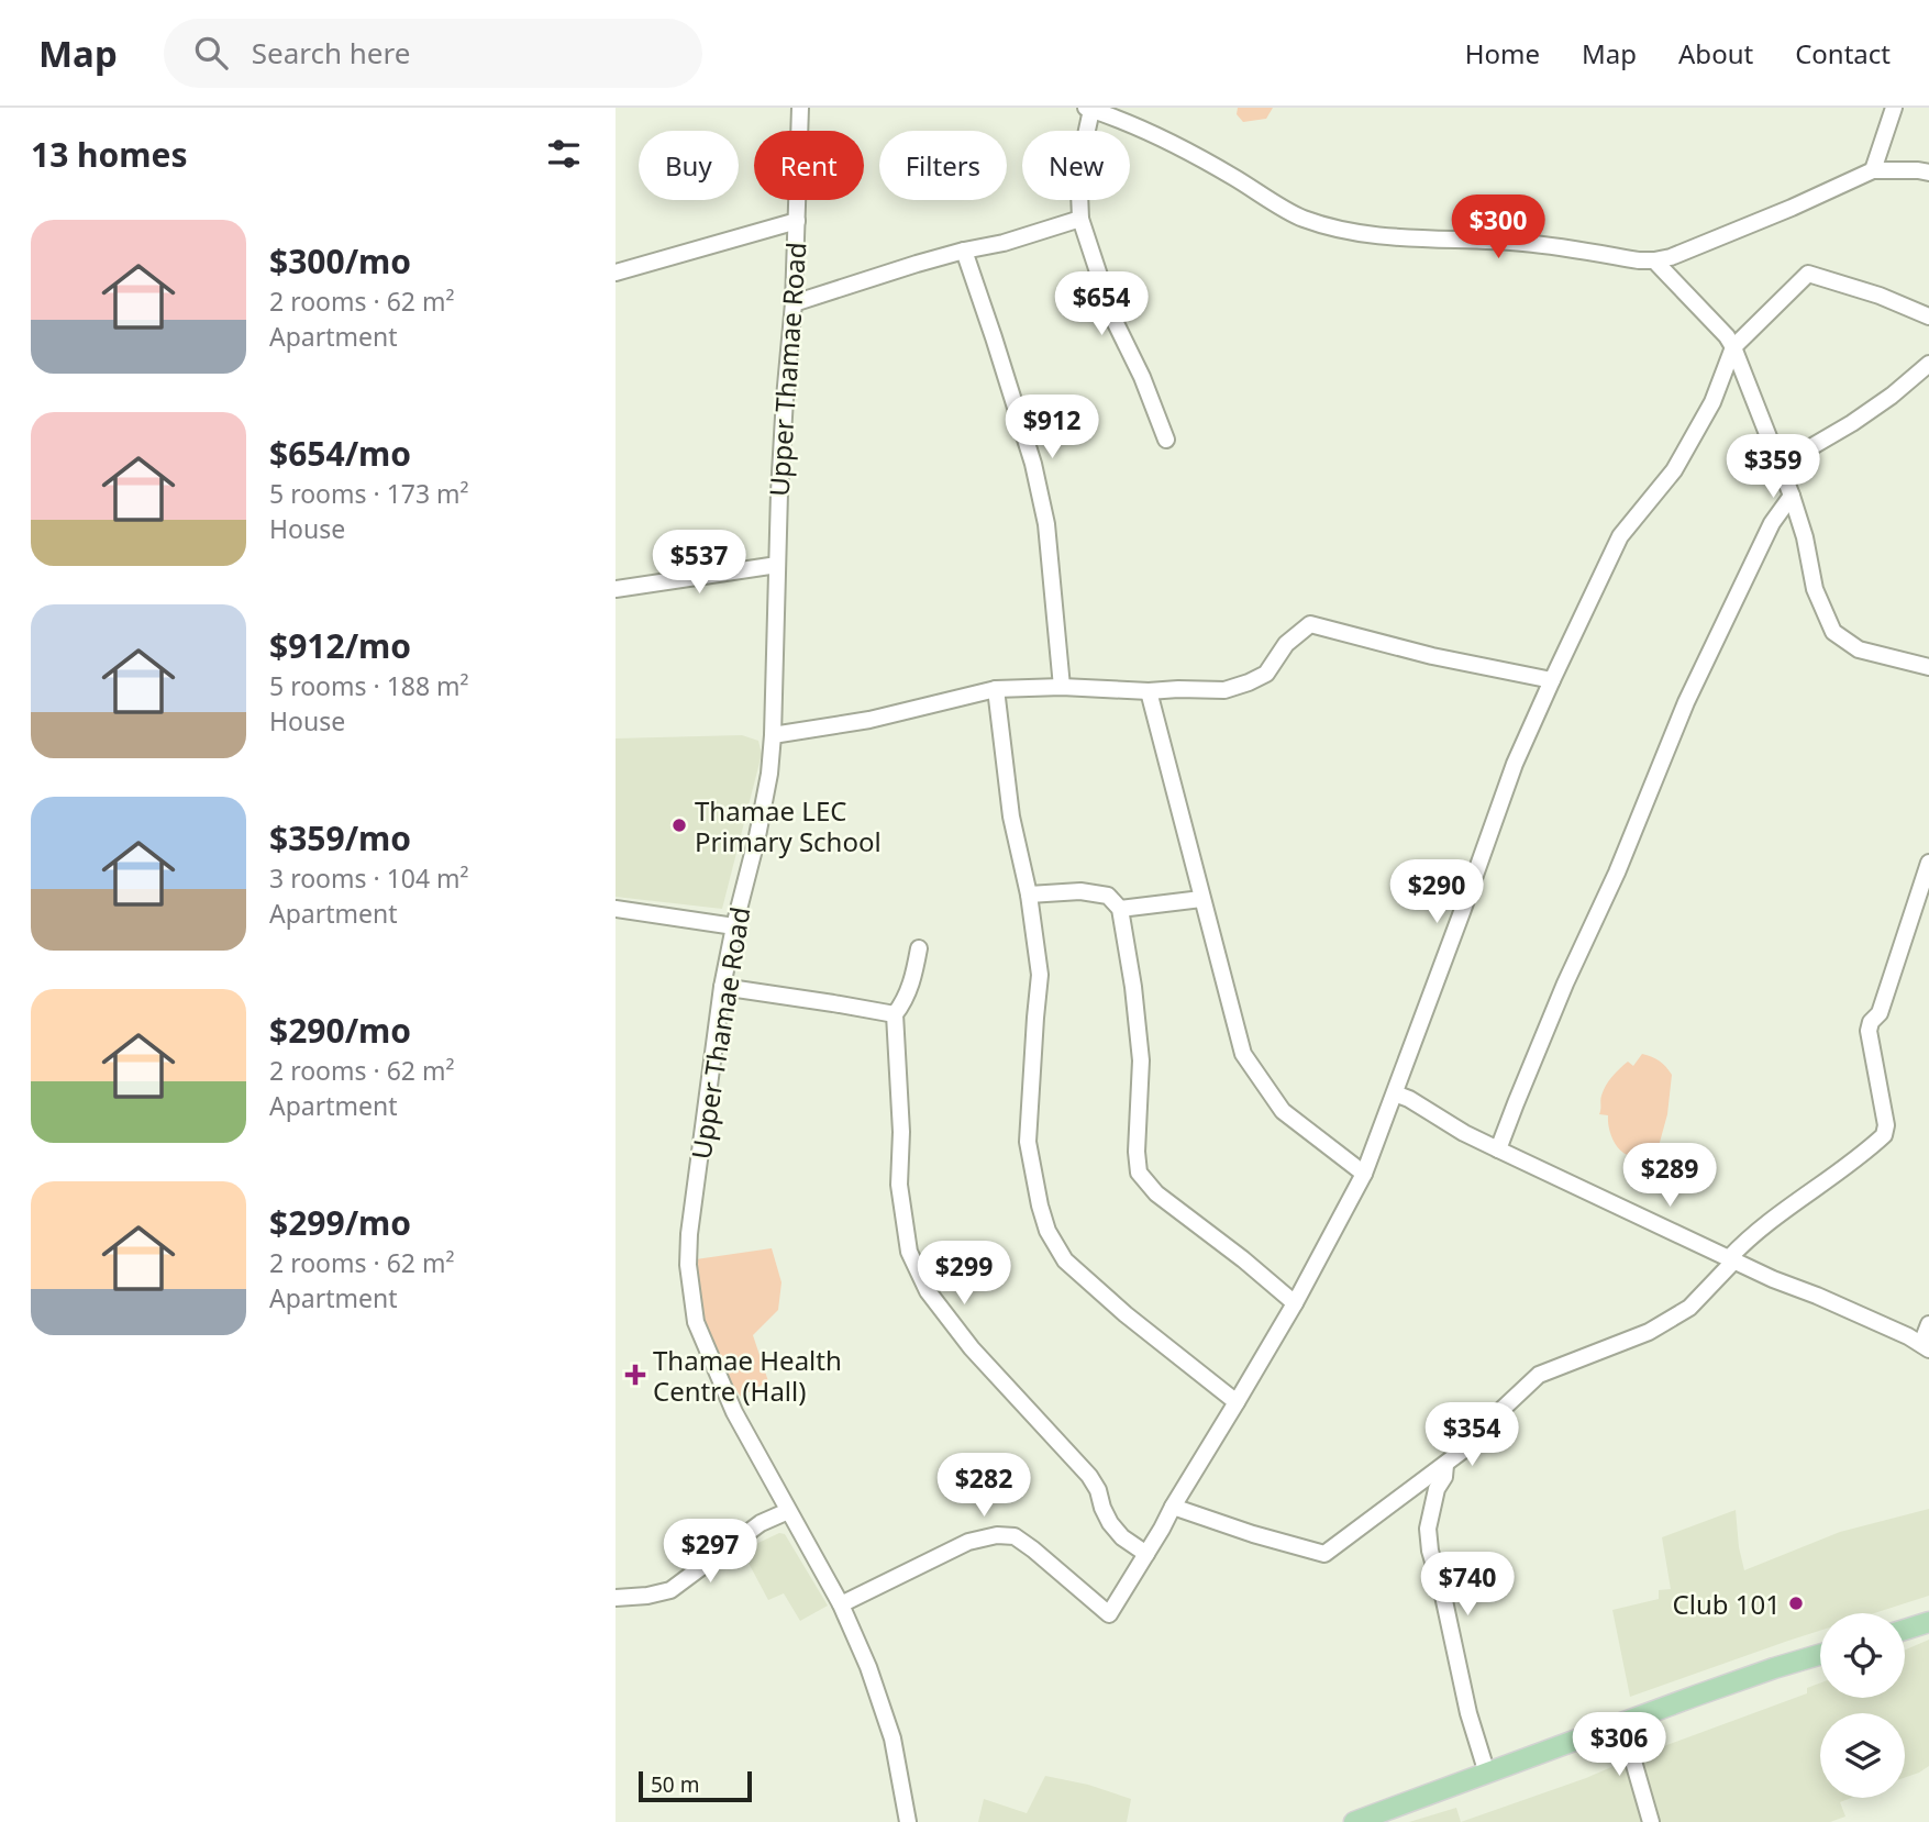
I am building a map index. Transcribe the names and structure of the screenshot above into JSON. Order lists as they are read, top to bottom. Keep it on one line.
{"streets":{"street":["Upper Thamae Road"]},"places":{"other":["Thamae LEC Primary School","Club 101"],"health":["Thamae Health Centre (Hall)"]},"scale_bar":"50 m","page":{"header":"Map","search":"Search here","nav":["Home","Map","About","Contact"],"heading":"13 homes","chip":["Buy","Rent","Filters","New"],"price":["$300","$654","$912","$359","$537","$290","$289","$299","$354","$282","$297","$740","$306"],"list":[{"name":"$300/mo","note":"2 rooms · 62 m² · Apartment"},{"name":"$654/mo","note":"5 rooms · 173 m² · House"},{"name":"$912/mo","note":"5 rooms · 188 m² · House"},{"name":"$359/mo","note":"3 rooms · 104 m² · Apartment"},{"name":"$290/mo","note":"2 rooms · 62 m² · Apartment"},{"name":"$299/mo","note":"2 rooms · 62 m² · Apartment"}],"scale":"50 m"}}
